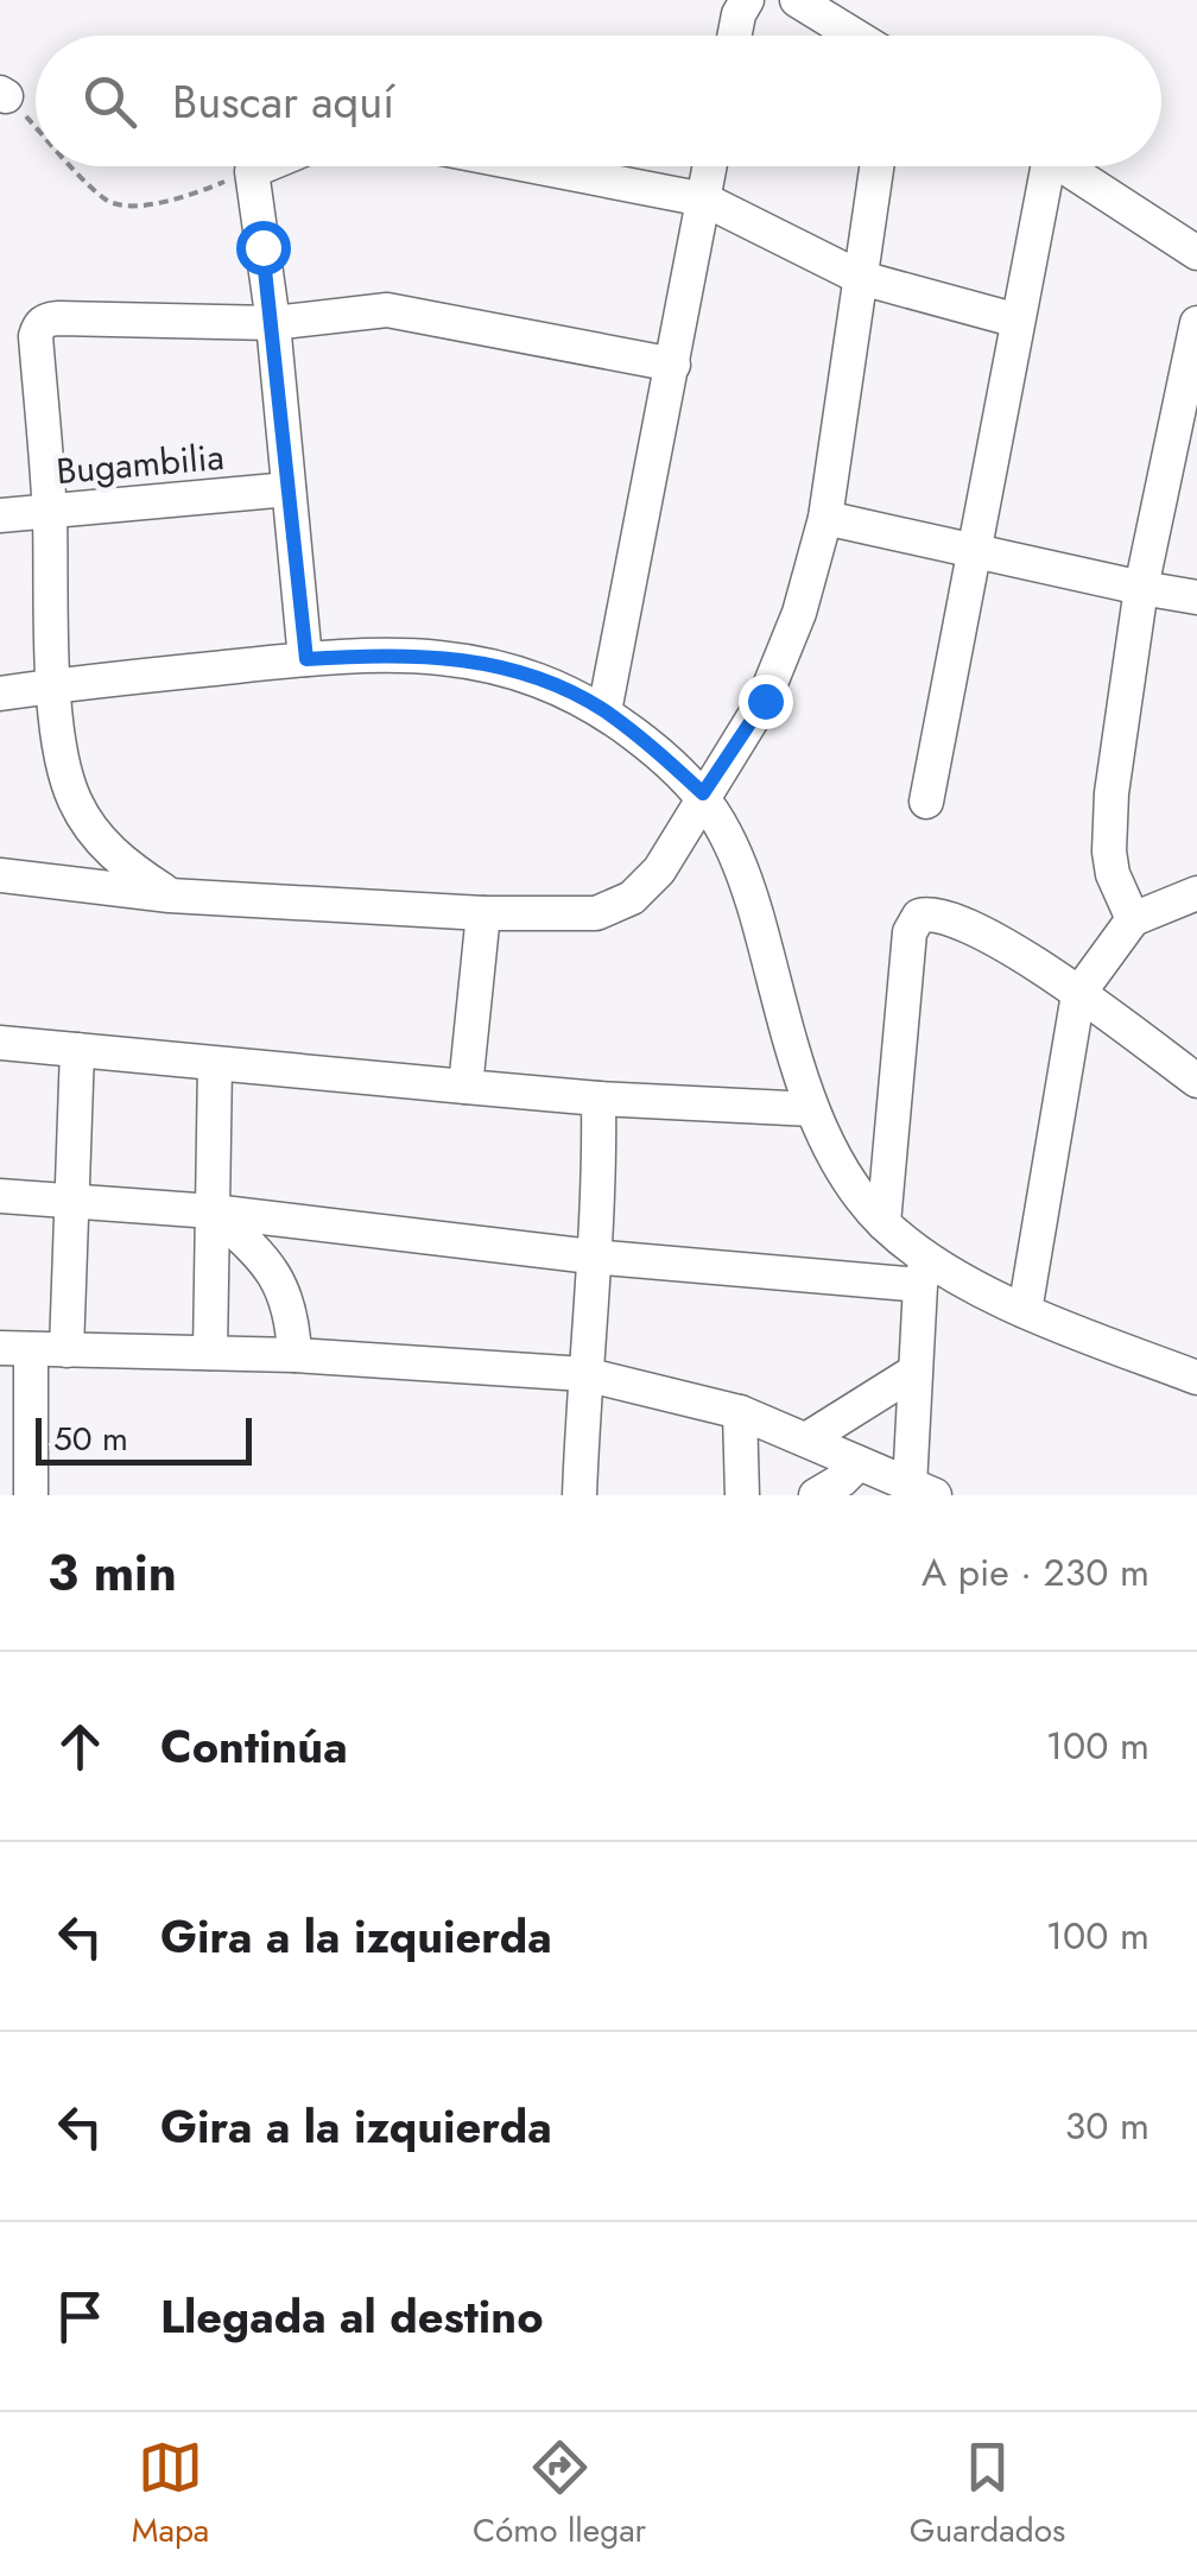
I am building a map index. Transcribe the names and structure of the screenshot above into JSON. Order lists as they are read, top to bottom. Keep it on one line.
{"streets":{"street":["Bugambilia"]},"scale_bar":"50 m","page":{"search":"Buscar aquí","scale":"50 m","heading":["3 min","A pie · 230 m"],"list":[["Continúa","100 m"],["Gira a la izquierda","100 m"],["Gira a la izquierda","30 m"],"Llegada al destino"],"nav":["Mapa","Cómo llegar","Guardados"]}}
